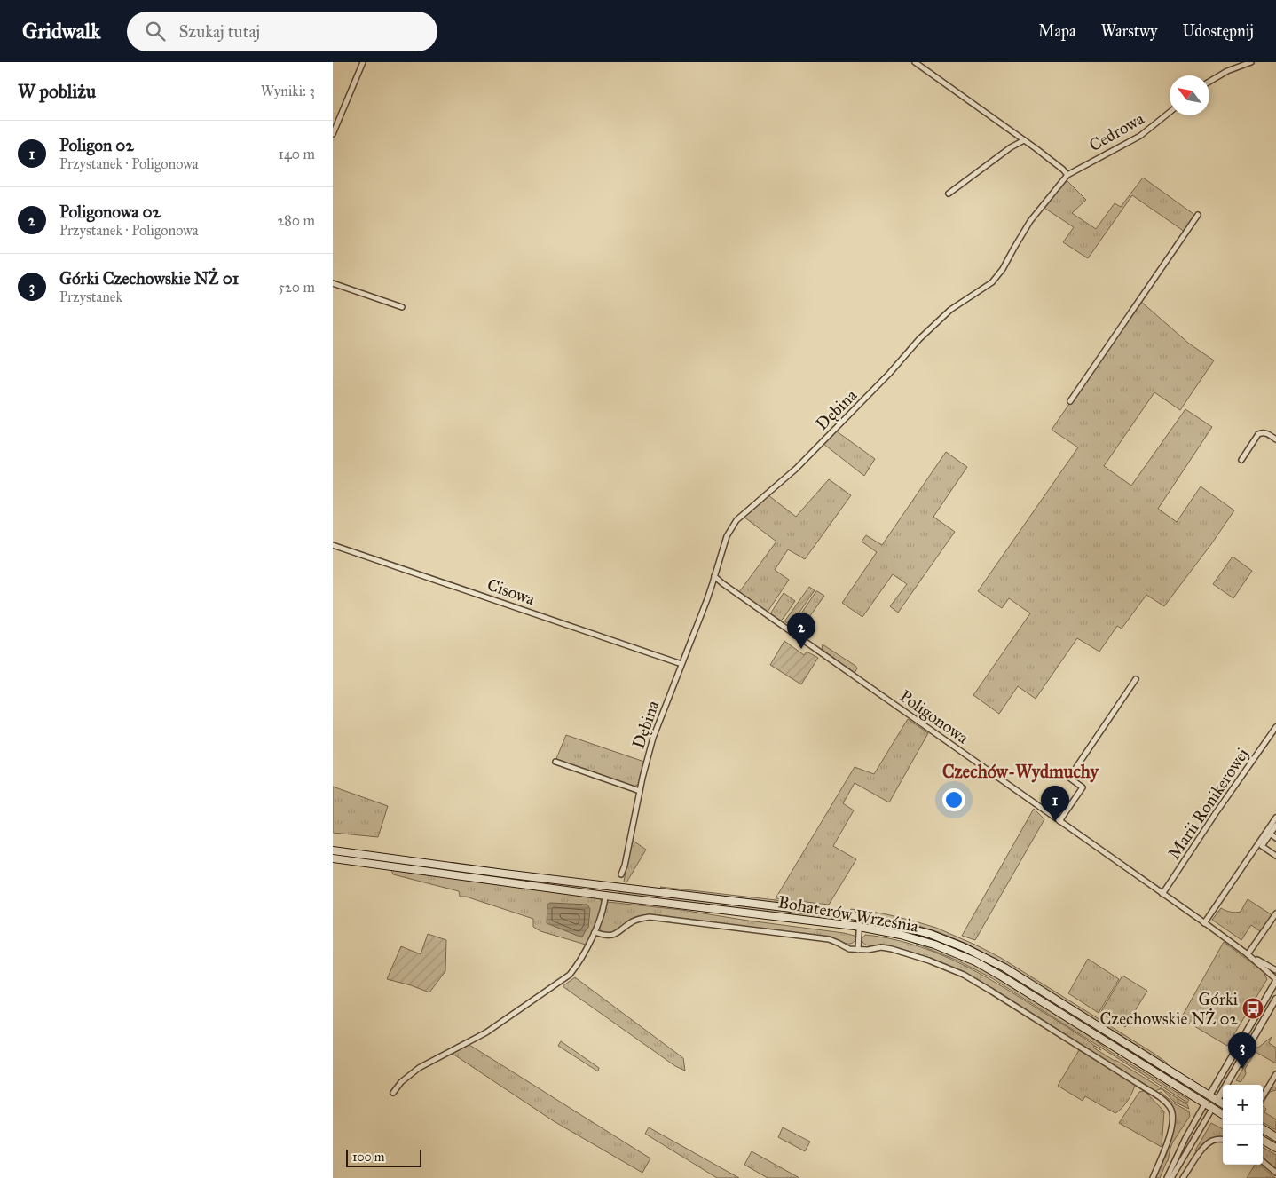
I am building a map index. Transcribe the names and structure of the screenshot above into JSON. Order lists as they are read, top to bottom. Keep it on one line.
{"streets":{"main road":["Bohaterów Września"],"street":["Cedrowa","Dębina","Cisowa","Poligonowa","Marii Ronikerowej"]},"crossings":[["Cedrowa","Dębina"],["Dębina","Cisowa"],["Dębina","Poligonowa"],["Poligonowa","Marii Ronikerowej"]],"districts":["Czechów-Wydmuchy"],"places":{"bus stop":["Górki Czechowskie NŻ 02"]},"scale_bar":"100 m","north":"top left","page":{"header":"Gridwalk","search":"Szukaj tutaj","nav":["Mapa","Warstwy","Udostępnij"],"heading":["W pobliżu","Wyniki: 3"],"list":[{"mark":"1","name":"Poligon 02","note":"Przystanek · Poligonowa","value":"140 m"},{"mark":"2","name":"Poligonowa 02","note":"Przystanek · Poligonowa","value":"280 m"},{"mark":"3","name":"Górki Czechowskie NŻ 01","note":"Przystanek","value":"520 m"}],"pins":["2","1","3"],"map_buttons":["+","−"],"scale":"100 m"}}
